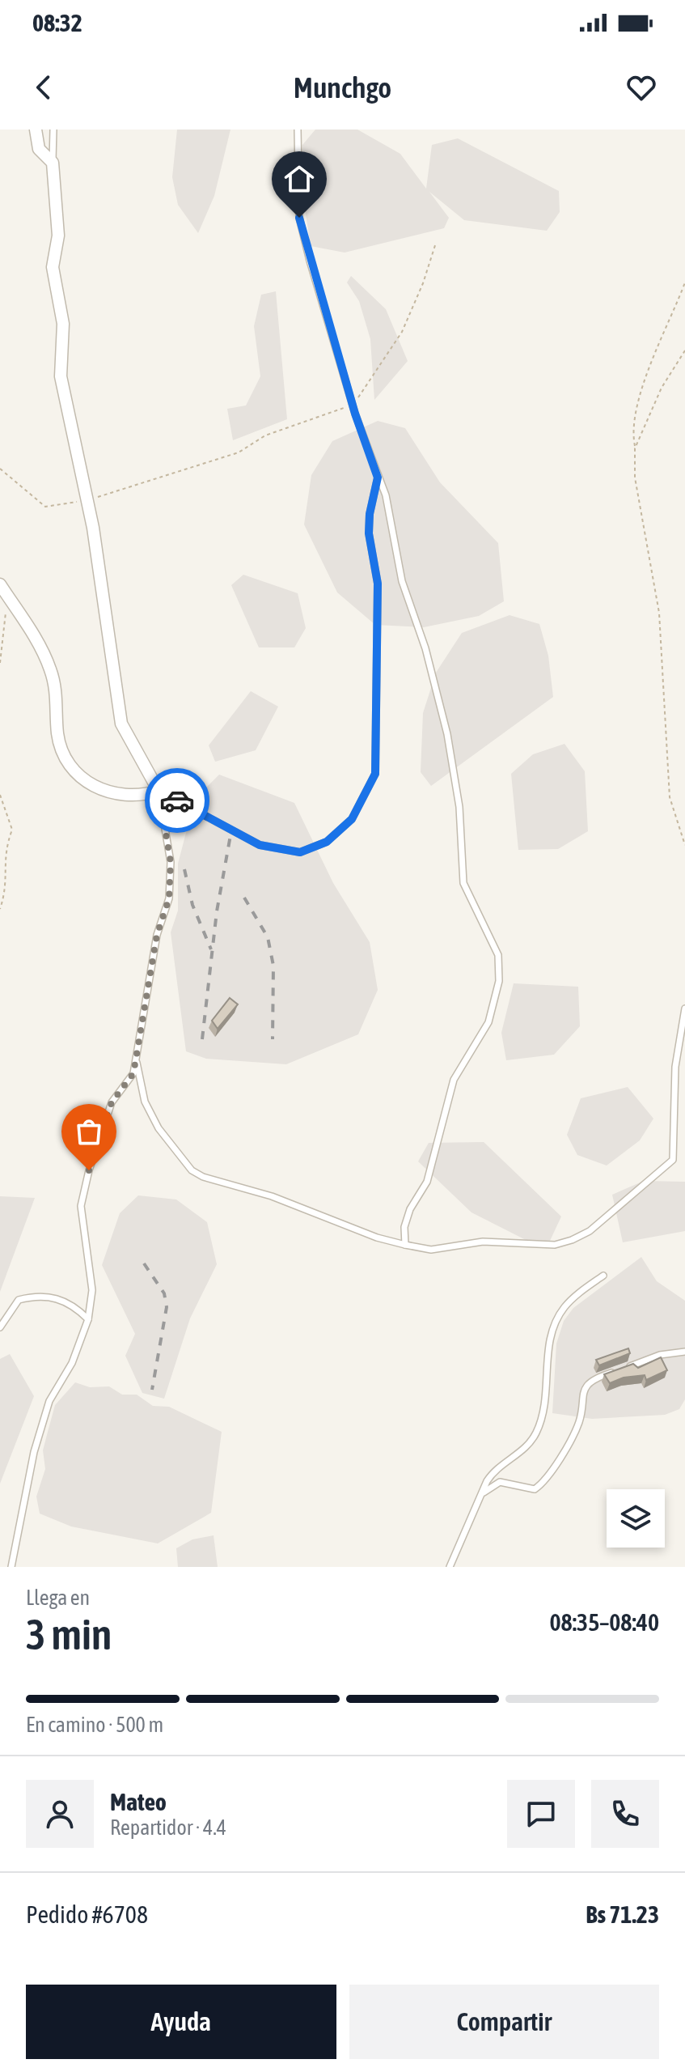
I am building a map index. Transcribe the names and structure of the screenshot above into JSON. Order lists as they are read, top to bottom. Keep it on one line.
{"page":{"status":"08:32","header":"Munchgo","heading":["3 min","Llega en","08:35–08:40"],"panel":["Mateo","Repartidor · 4.4","Pedido #6708","Bs 71.23"],"bar":"En camino · 500 m","buttons":["Ayuda","Compartir"]}}
